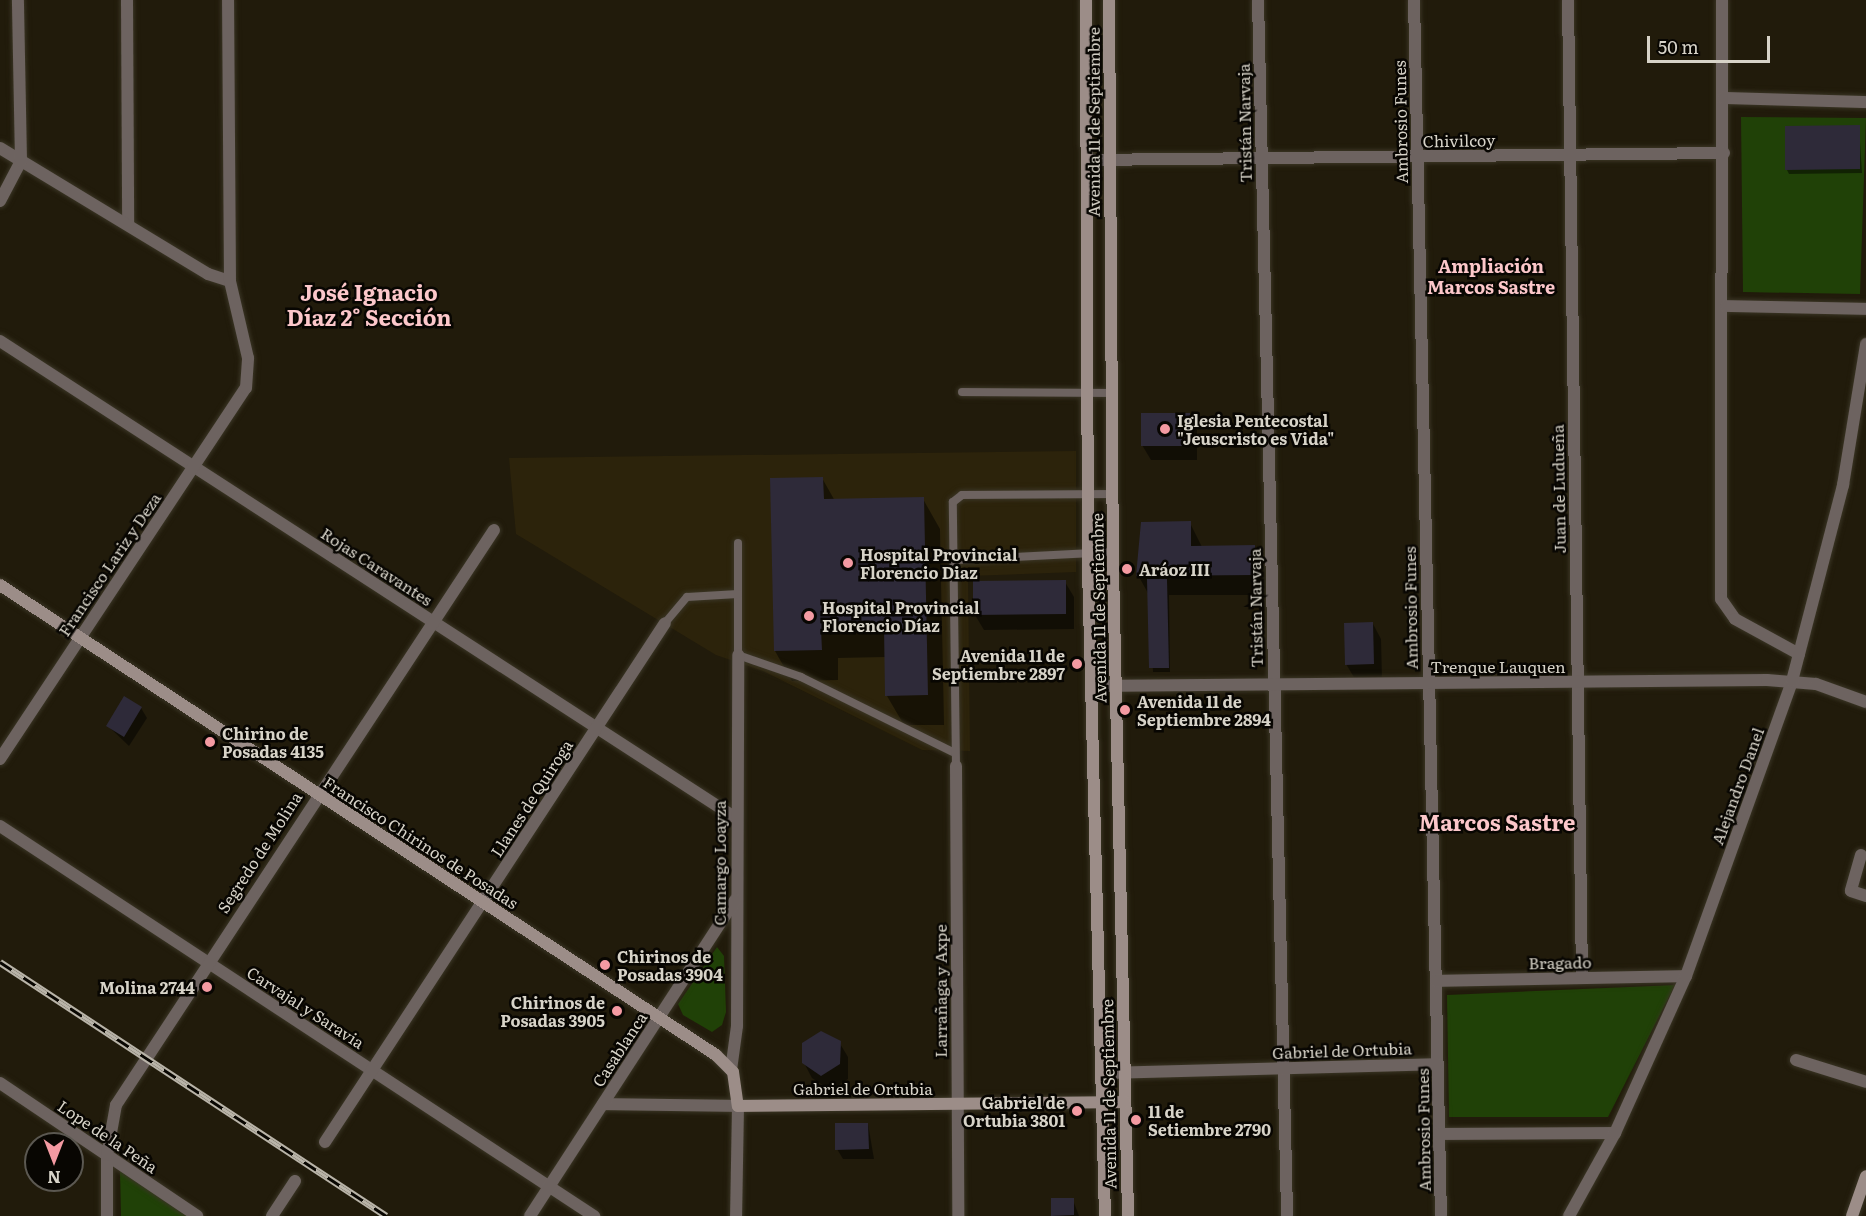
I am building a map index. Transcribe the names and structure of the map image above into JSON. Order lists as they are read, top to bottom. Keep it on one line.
{"streets":{"main road":["Avenida 11 de Septiembre","Francisco Chirinos de Posadas","Gabriel de Ortubia"],"street":["Ambrosio Funes","Tristán Narvaja","Chivilcoy","Juan de Ludueña","Francisco Lariz y Deza","Rojas Caravantes","Trenque Lauquen","Alejandro Danel","Llanes de Quiroga","Segredo de Molina","Camargo Loayza","Bragado","Larrañaga y Axpe","Carvajal y Saravia","Casablanca","Lope de la Peña"]},"crossings":[["Avenida 11 de Septiembre","Chivilcoy"],["Avenida 11 de Septiembre","Trenque Lauquen"],["Avenida 11 de Septiembre","Gabriel de Ortubia"],["Ambrosio Funes","Chivilcoy"],["Ambrosio Funes","Trenque Lauquen"],["Ambrosio Funes","Bragado"],["Ambrosio Funes","Gabriel de Ortubia"],["Tristán Narvaja","Chivilcoy"],["Tristán Narvaja","Trenque Lauquen"],["Tristán Narvaja","Gabriel de Ortubia"],["Chivilcoy","Juan de Ludueña"],["Juan de Ludueña","Trenque Lauquen"],["Juan de Ludueña","Bragado"],["Francisco Lariz y Deza","Rojas Caravantes"],["Francisco Lariz y Deza","Francisco Chirinos de Posadas"],["Rojas Caravantes","Llanes de Quiroga"],["Rojas Caravantes","Segredo de Molina"],["Rojas Caravantes","Camargo Loayza"],["Trenque Lauquen","Alejandro Danel"],["Alejandro Danel","Bragado"],["Llanes de Quiroga","Francisco Chirinos de Posadas"],["Llanes de Quiroga","Carvajal y Saravia"],["Francisco Chirinos de Posadas","Segredo de Molina"],["Francisco Chirinos de Posadas","Camargo Loayza"],["Francisco Chirinos de Posadas","Casablanca"],["Segredo de Molina","Carvajal y Saravia"],["Segredo de Molina","Lope de la Peña"],["Camargo Loayza","Casablanca"],["Larrañaga y Axpe","Gabriel de Ortubia"],["Carvajal y Saravia","Casablanca"],["Casablanca","Gabriel de Ortubia"]],"districts":["Ampliación Marcos Sastre","José Ignacio Díaz 2° Sección","Marcos Sastre"],"places":["Iglesia Pentecostal \"Jeuscristo es Vida\"","Hospital Provincial Florencio Diaz","Aráoz III","Hospital Provincial Florencio Díaz","Avenida 11 de Septiembre 2897","Avenida 11 de Septiembre 2894","Chirino de Posadas 4135","Chirinos de Posadas 3904","Molina 2744","Chirinos de Posadas 3905","Gabriel de Ortubia 3801","11 de Setiembre 2790"],"scale_bar":"50 m","north":"bottom"}
